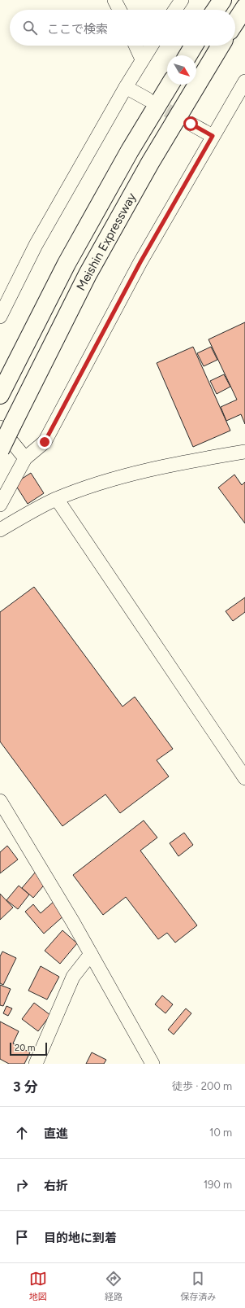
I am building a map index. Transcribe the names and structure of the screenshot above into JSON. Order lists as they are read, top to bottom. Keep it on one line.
{"streets":{"highway":["Meishin Expressway"]},"scale_bar":"20 m","north":"bottom right","page":{"search":"ここで検索","scale":"20 m","heading":["3 分","徒歩 · 200 m"],"list":[["直進","10 m"],["右折","190 m"],"目的地に到着"],"nav":["地図","経路","保存済み"]}}
